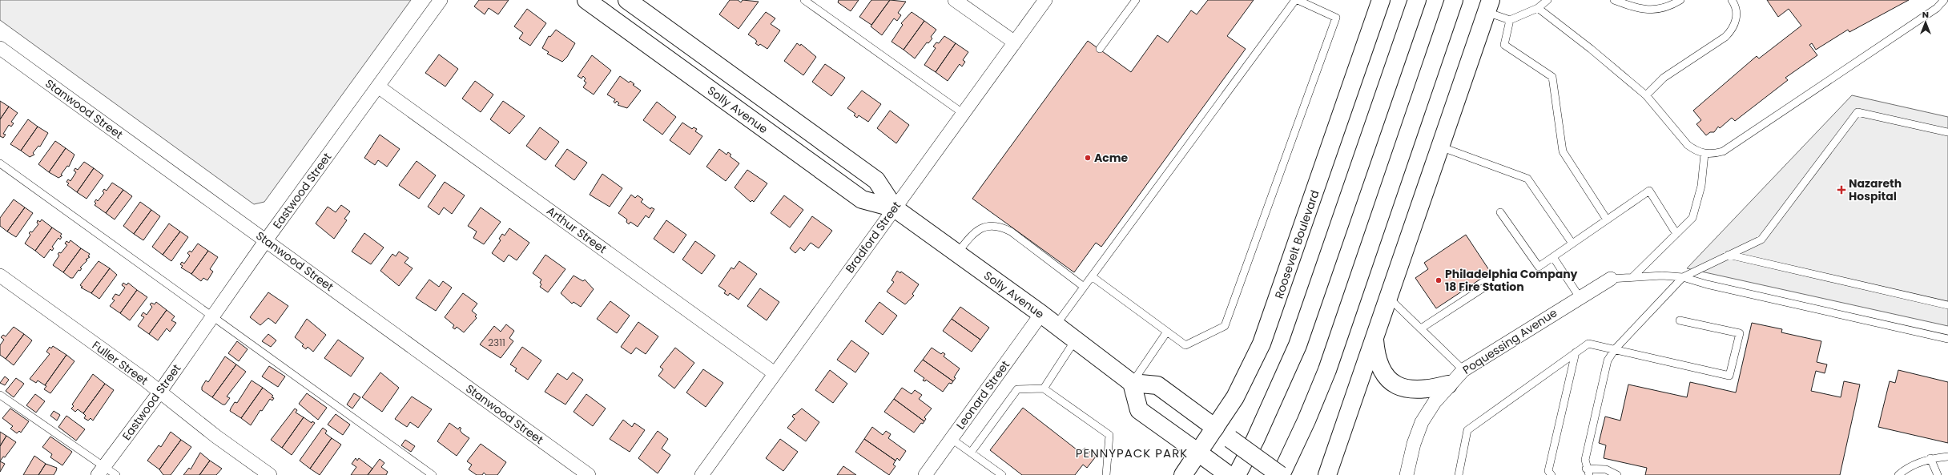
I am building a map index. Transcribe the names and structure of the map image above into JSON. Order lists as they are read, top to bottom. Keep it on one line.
{"streets":{"main road":["Solly Avenue","Roosevelt Boulevard"],"street":["Stanwood Street","Eastwood Street","Arthur Street","Bradford Street","Poquessing Avenue","Fuller Street","Leonard Street"]},"crossings":[["Stanwood Street","Eastwood Street"],["Solly Avenue","Bradford Street"],["Solly Avenue","Leonard Street"],["Eastwood Street","Arthur Street"],["Eastwood Street","Fuller Street"],["Arthur Street","Bradford Street"]],"districts":["PENNYPACK PARK"],"places":{"other":["Acme","Philadelphia Company 18 Fire Station"],"health":["Nazareth Hospital"]},"house_numbers":["2311"],"north":"top"}
